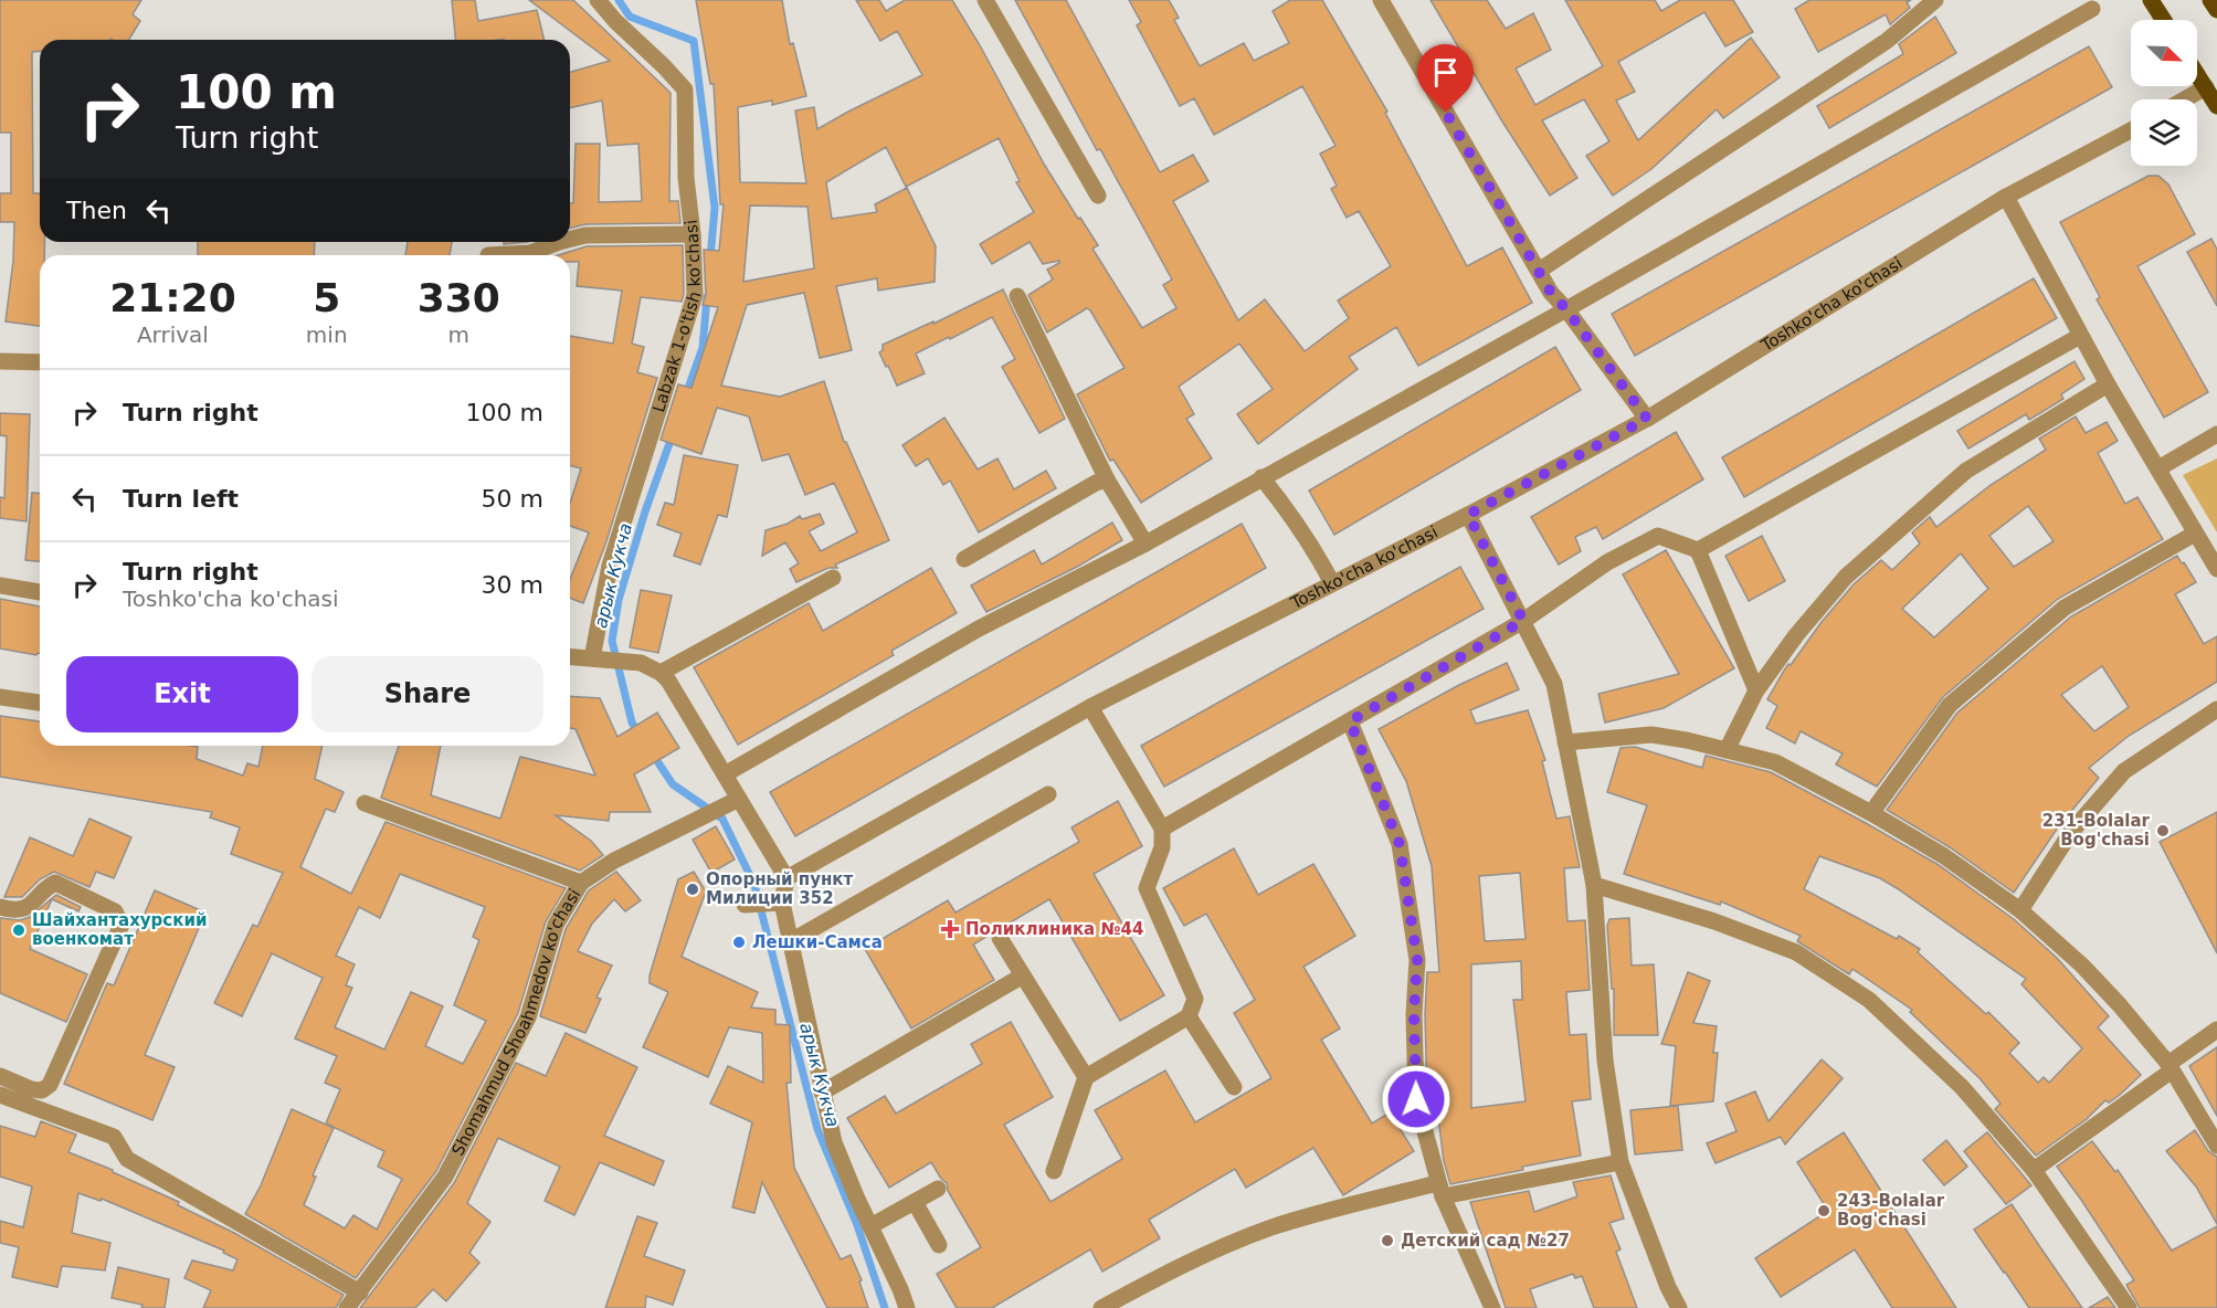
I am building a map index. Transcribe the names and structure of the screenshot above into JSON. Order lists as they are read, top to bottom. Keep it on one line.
{"streets":{"street":["Toshko'cha ko'chasi","Labzak 1-o'tish ko'chasi","Shomahmud Shoahmedov ko'chasi"]},"water":["арык Кукча"],"places":{"other":["231-Bolalar Bog'chasi","Опорный пункт Милиции 352","Шайхантахурский военкомат","Лешки-Самса","243-Bolalar Bog'chasi","Детский сад №27"],"health":["Поликлиника №44"]},"north":"bottom right","page":{"turn":["100 m","Turn right"],"then":"Then","eta":["21:20","Arrival","5","min","330","m"],"list":[{"name":"Turn right","value":"100 m"},{"name":"Turn left","value":"50 m"},{"name":"Turn right","note":"Toshko'cha ko'chasi","value":"30 m"}],"buttons":["Exit","Share"]}}
